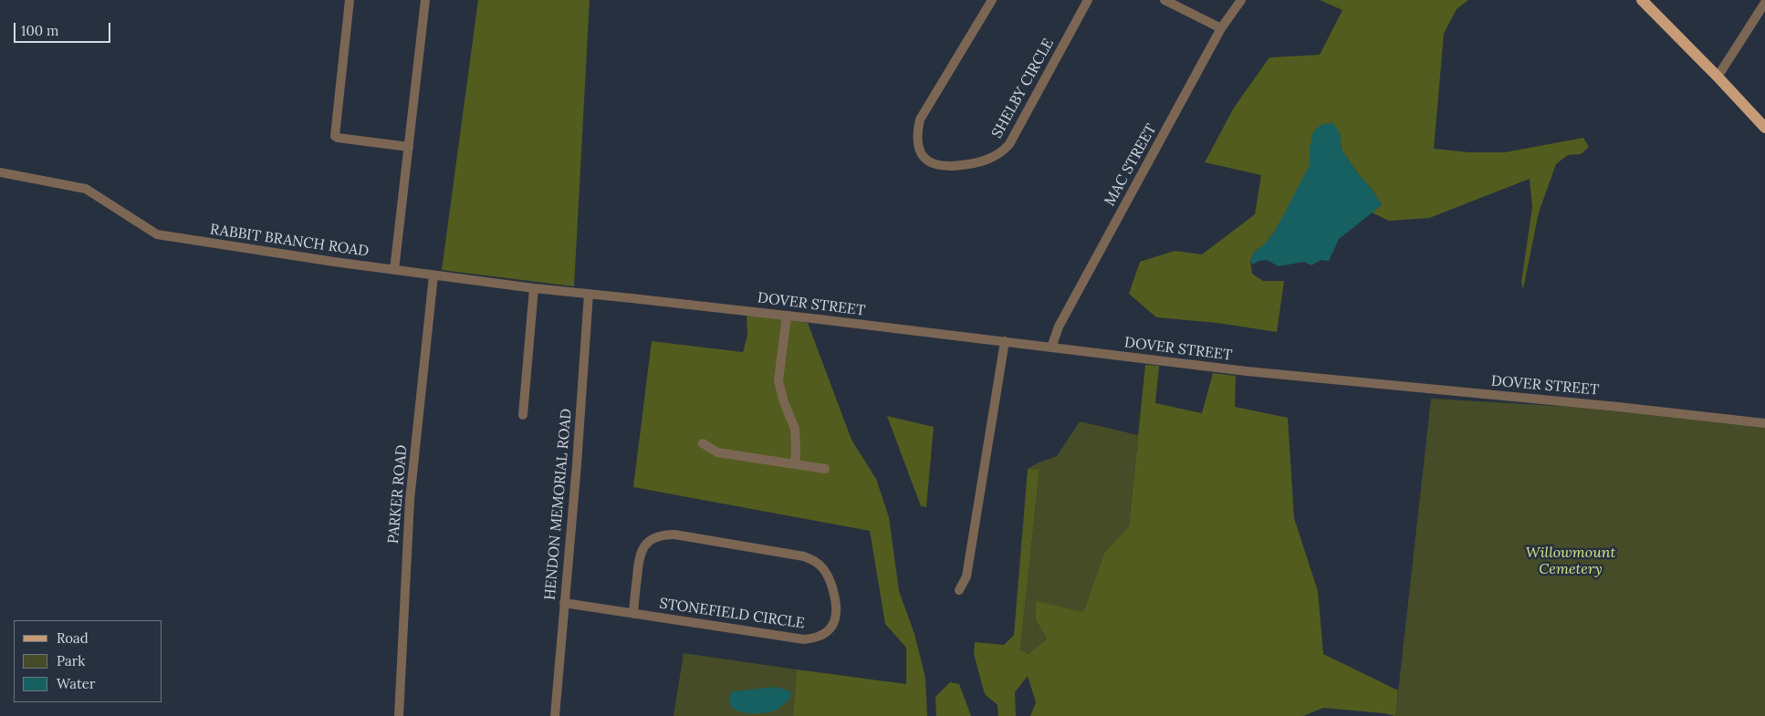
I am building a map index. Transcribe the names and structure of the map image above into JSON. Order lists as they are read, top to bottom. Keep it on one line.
{"streets":{"street":["SHELBY CIRCLE","MAC STREET","RABBIT BRANCH ROAD","DOVER STREET","PARKER ROAD","HENDON MEMORIAL ROAD","STONEFIELD CIRCLE"]},"crossings":[["MAC STREET","DOVER STREET"],["RABBIT BRANCH ROAD","DOVER STREET"],["RABBIT BRANCH ROAD","PARKER ROAD"],["RABBIT BRANCH ROAD","HENDON MEMORIAL ROAD"],["DOVER STREET","HENDON MEMORIAL ROAD"],["HENDON MEMORIAL ROAD","STONEFIELD CIRCLE"]],"parks":["Willowmount Cemetery"],"legend":["Road","Park","Water"],"scale_bar":"100 m"}
